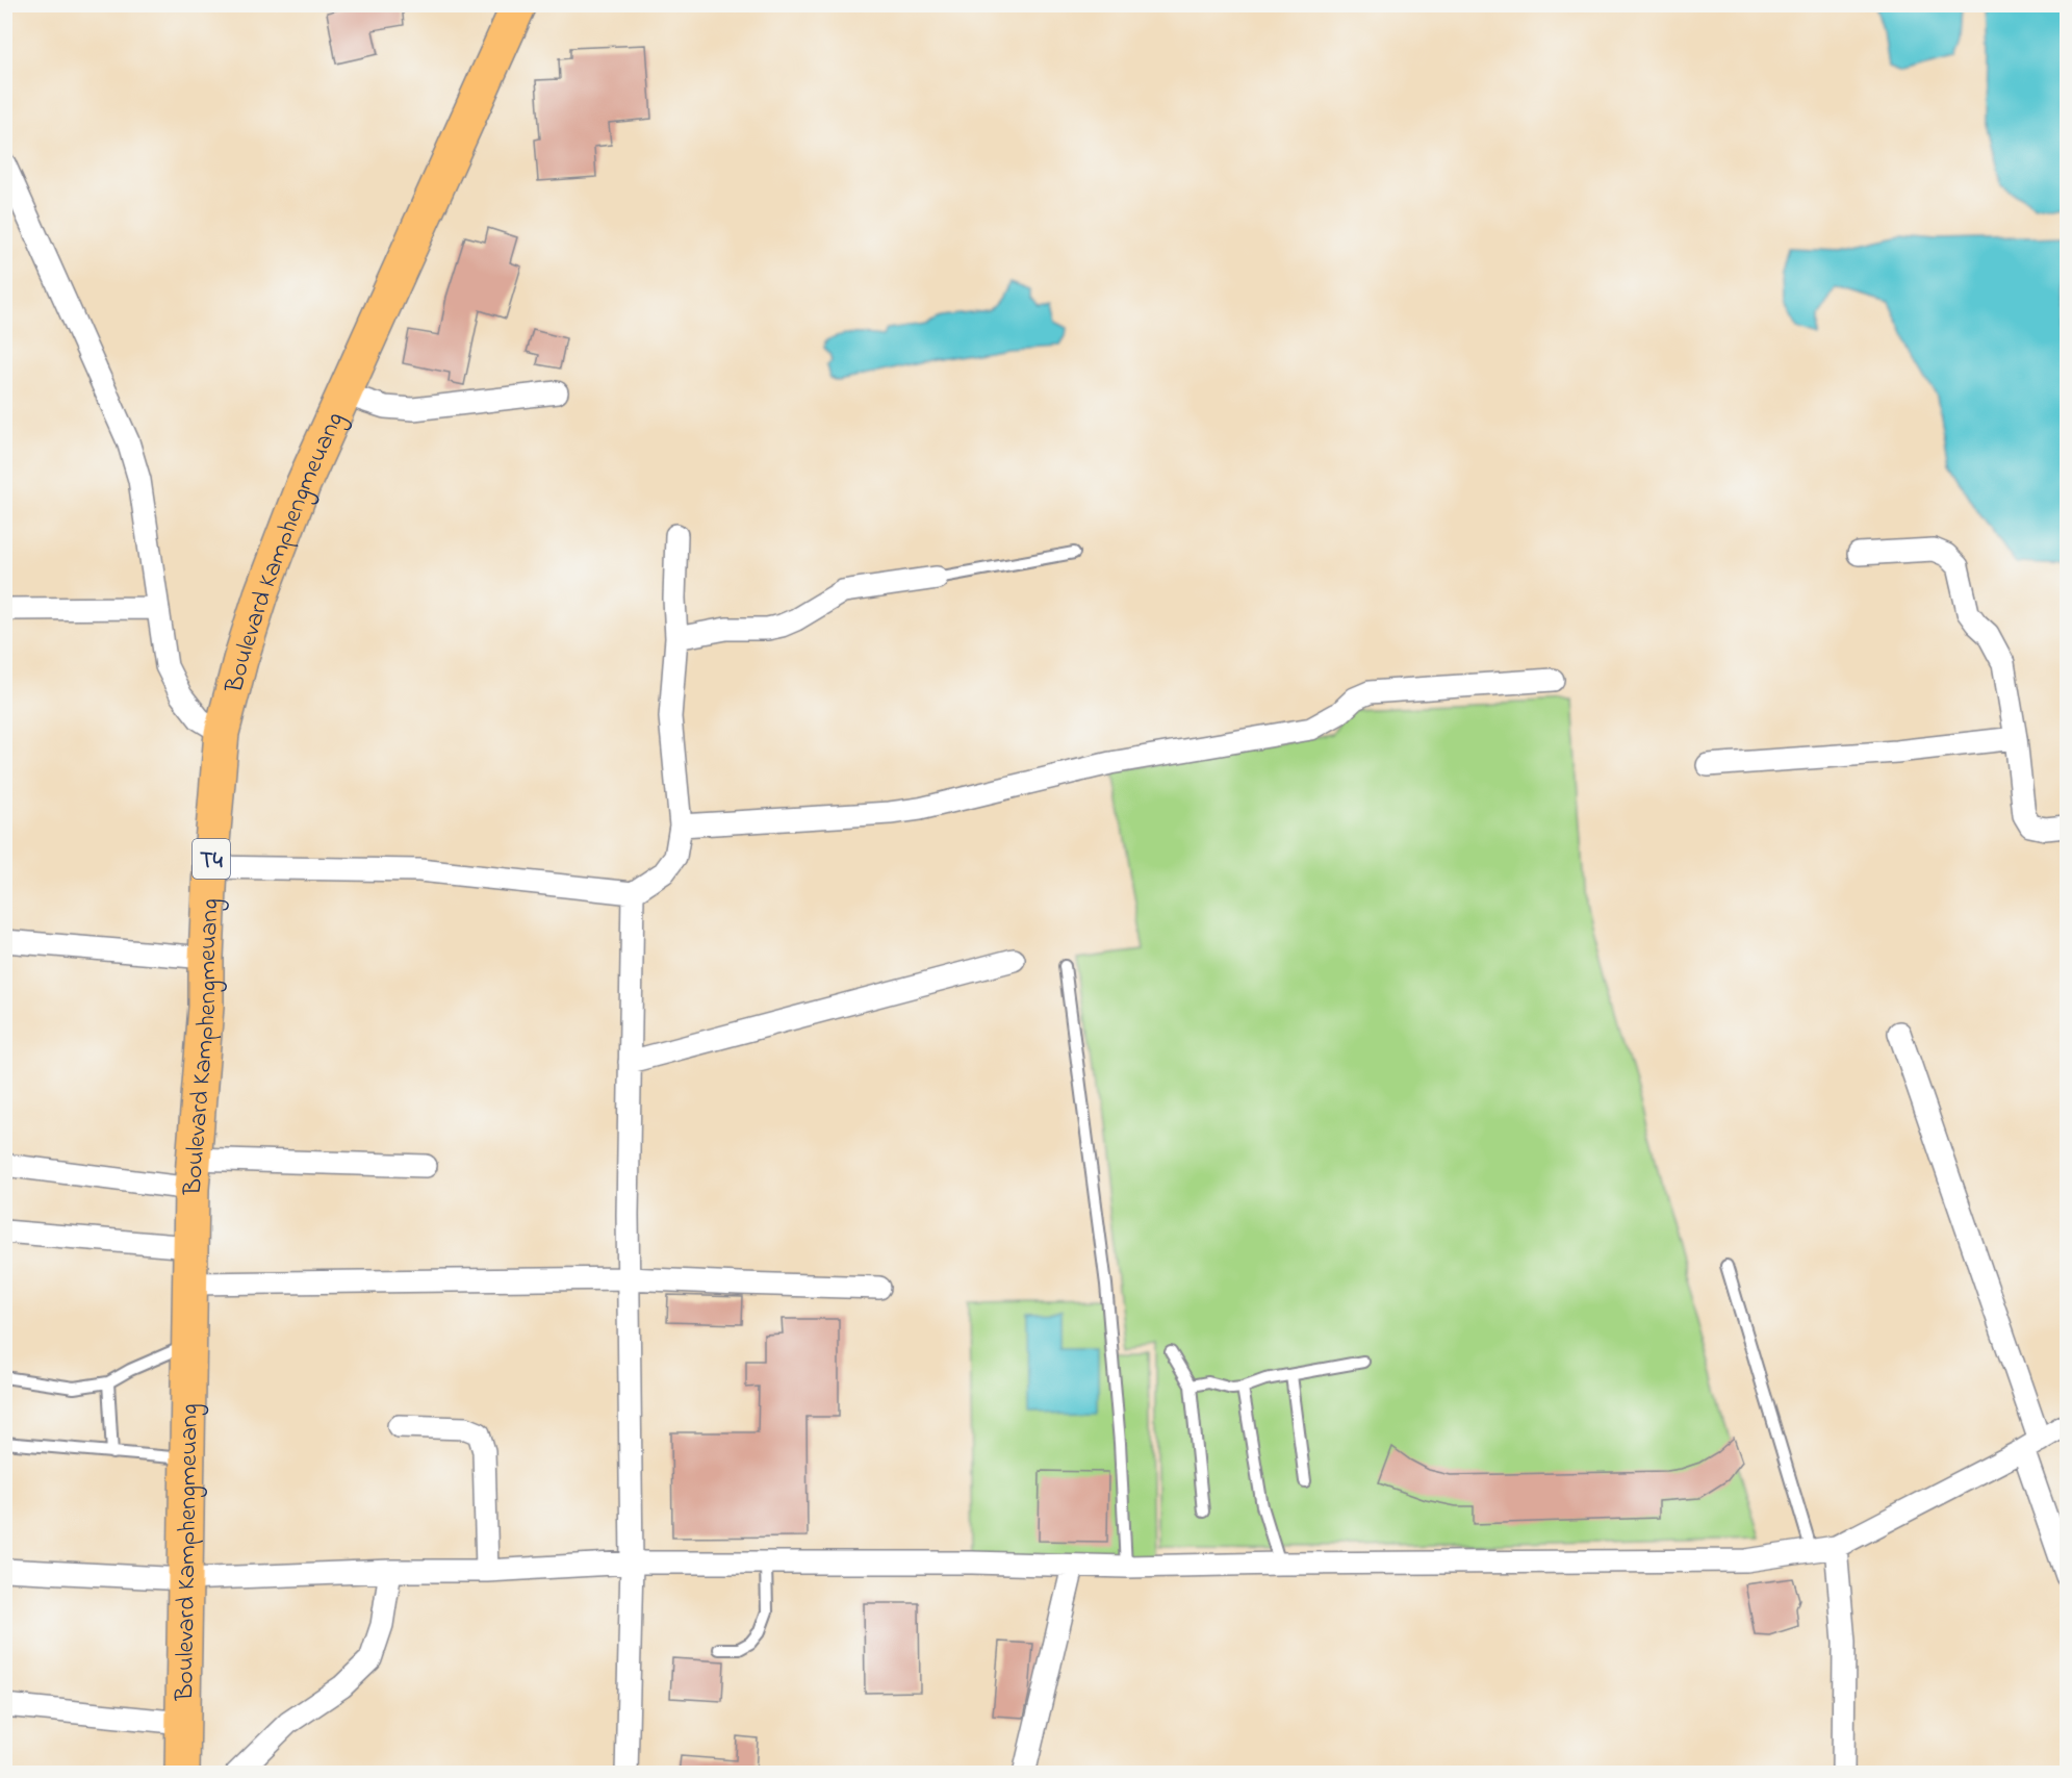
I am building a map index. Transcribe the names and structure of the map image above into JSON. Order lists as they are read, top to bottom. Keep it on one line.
{"streets":{"main road":["Boulevard Kamphengmeuang","T4"]}}
